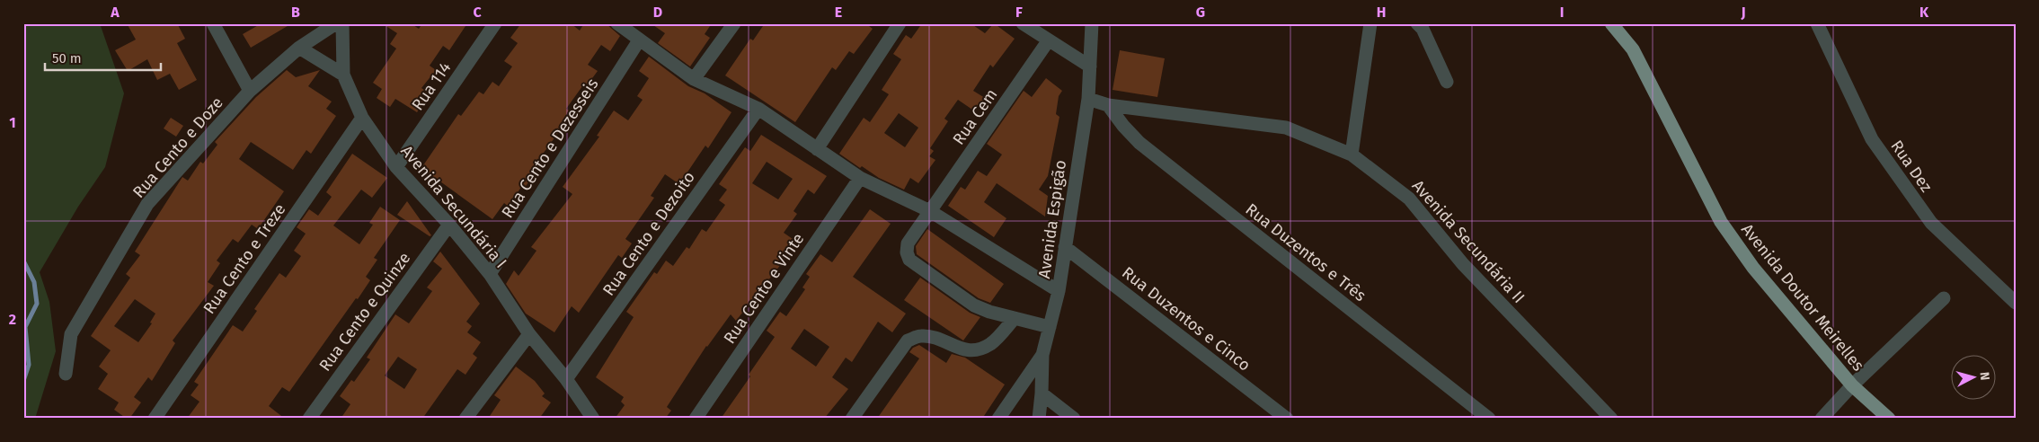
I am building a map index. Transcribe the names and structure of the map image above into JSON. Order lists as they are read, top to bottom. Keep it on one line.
{"streets":{"main road":["Avenida Doutor Meirelles"],"street":["Rua 114","Rua Cem","Rua Cento e Doze","Rua Cento e Dezesseis","Rua Dez","Avenida Secundária I","Avenida Espigão","Rua Cento e Dezoito","Avenida Secundária II","Rua Duzentos e Três","Rua Cento e Treze","Rua Cento e Vinte","Rua Cento e Quinze","Rua Duzentos e Cinco"]},"crossings":[["Rua 114","Avenida Secundária I"],["Rua Cem","Avenida Espigão"],["Rua Cento e Dezesseis","Avenida Secundária I"],["Avenida Secundária I","Rua Cento e Dezoito"],["Avenida Secundária I","Rua Cento e Treze"],["Avenida Secundária I","Rua Cento e Quinze"],["Avenida Espigão","Avenida Secundária II"],["Avenida Espigão","Rua Duzentos e Cinco"],["Avenida Secundária II","Rua Duzentos e Três"]],"scale_bar":"50 m","north":"right","grid":{"columns":["A","B","C","D","E","F","G","H","I","J","K"],"rows":["1","2"]}}
